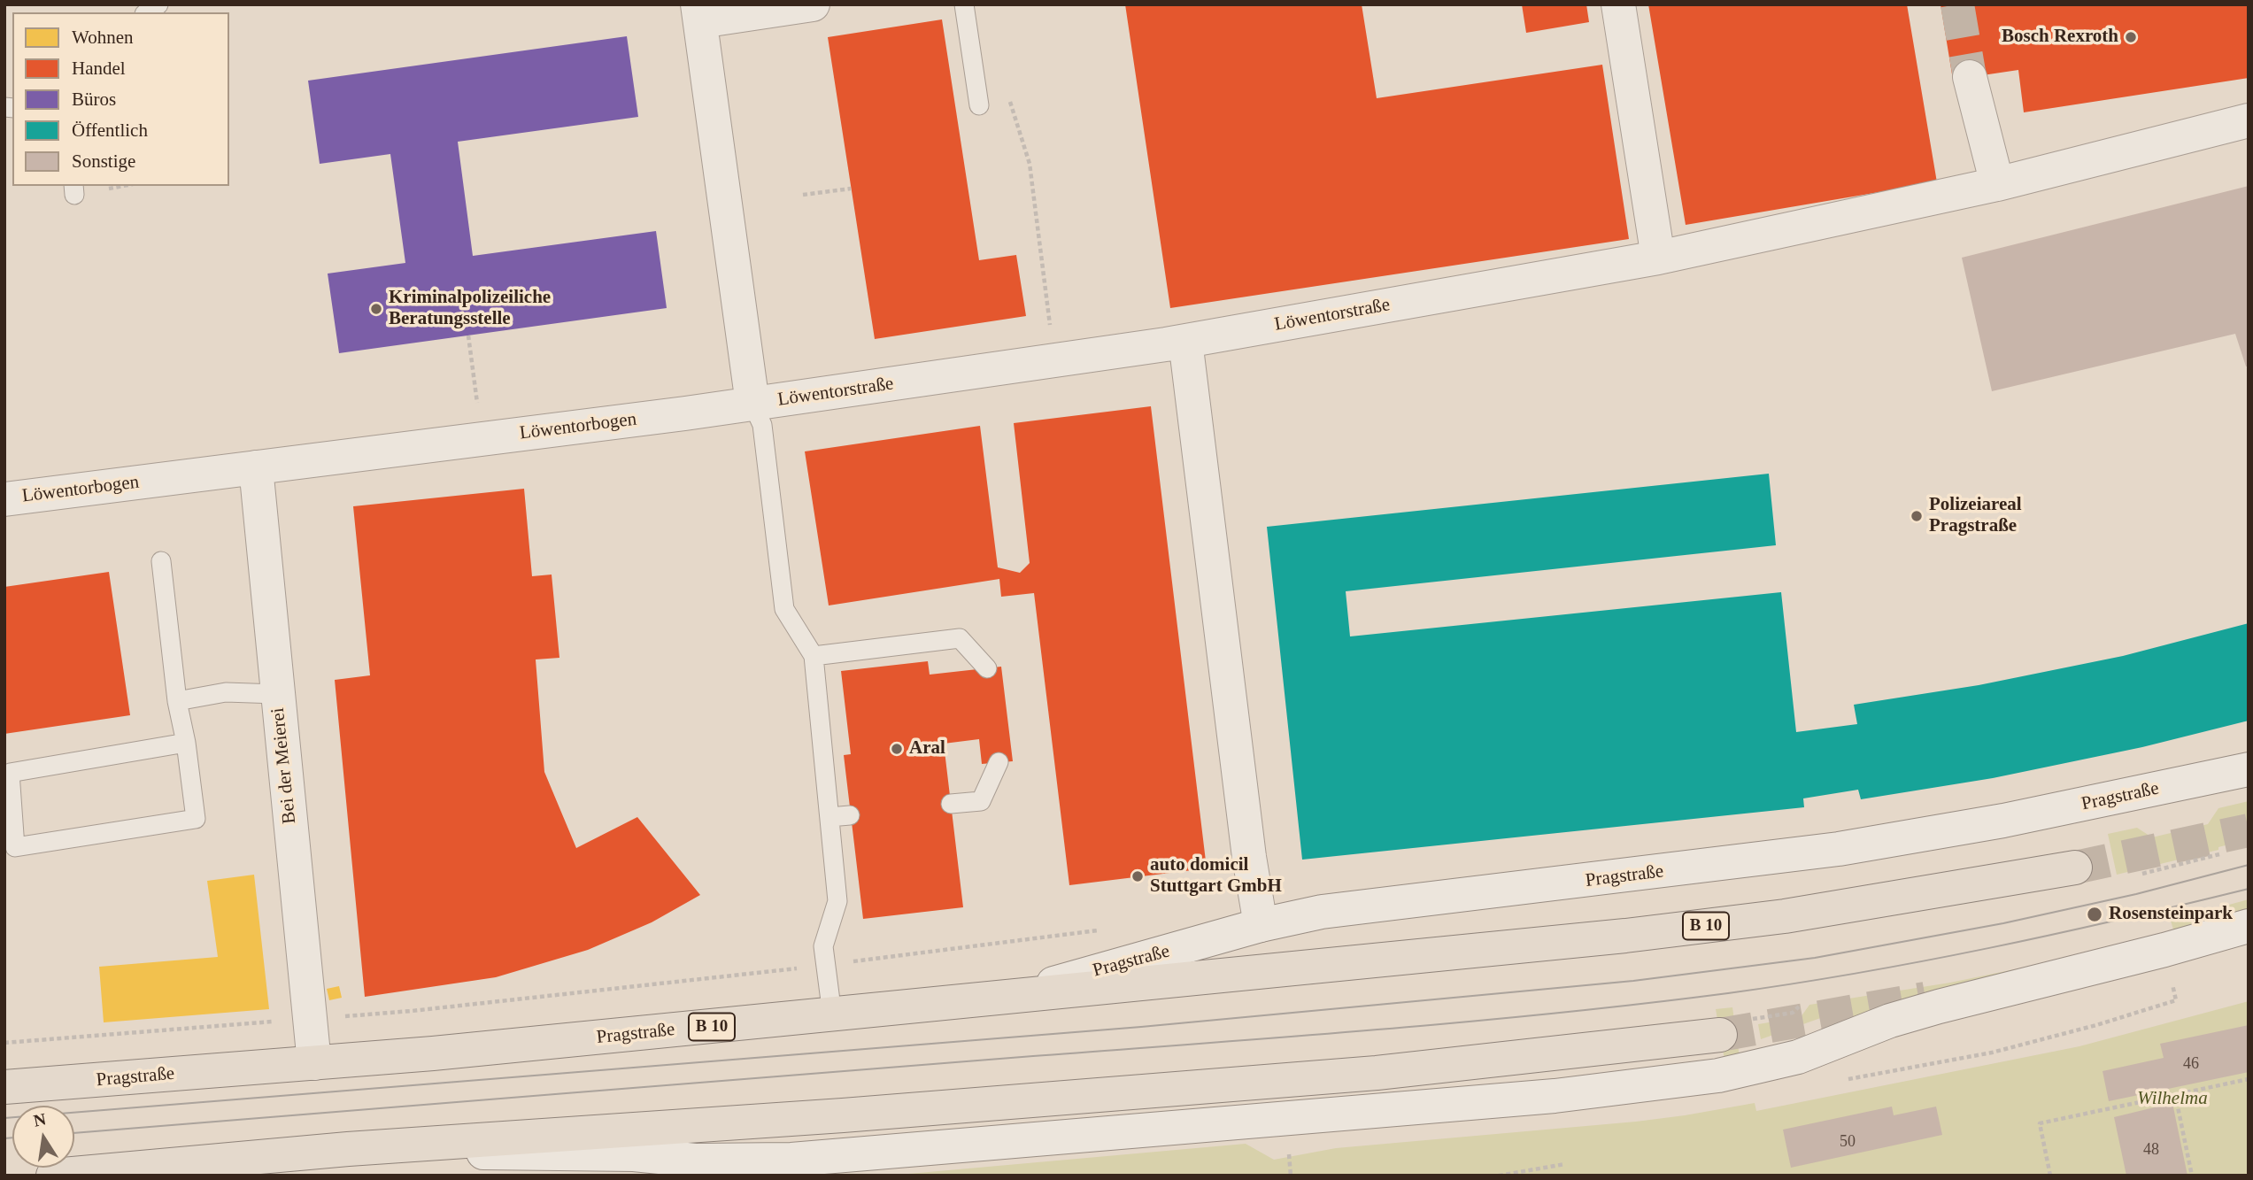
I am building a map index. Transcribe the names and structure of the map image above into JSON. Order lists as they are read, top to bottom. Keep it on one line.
{"streets":{"main road":["Pragstraße","B 10"],"street":["Löwentorstraße","Löwentorbogen","Bei der Meierei"]},"crossings":[["Löwentorstraße","Löwentorbogen"],["Löwentorbogen","Bei der Meierei"],["Bei der Meierei","Pragstraße"],["Pragstraße","B 10"]],"parks":["Wilhelma"],"places":["Bosch Rexroth","Kriminalpolizeiliche Beratungsstelle","Polizeiareal Pragstraße","Aral","auto domicil Stuttgart GmbH","Rosensteinpark"],"house_numbers":["46","50","48"],"legend":["Wohnen","Handel","Büros","Öffentlich","Sonstige"],"north":"top"}
